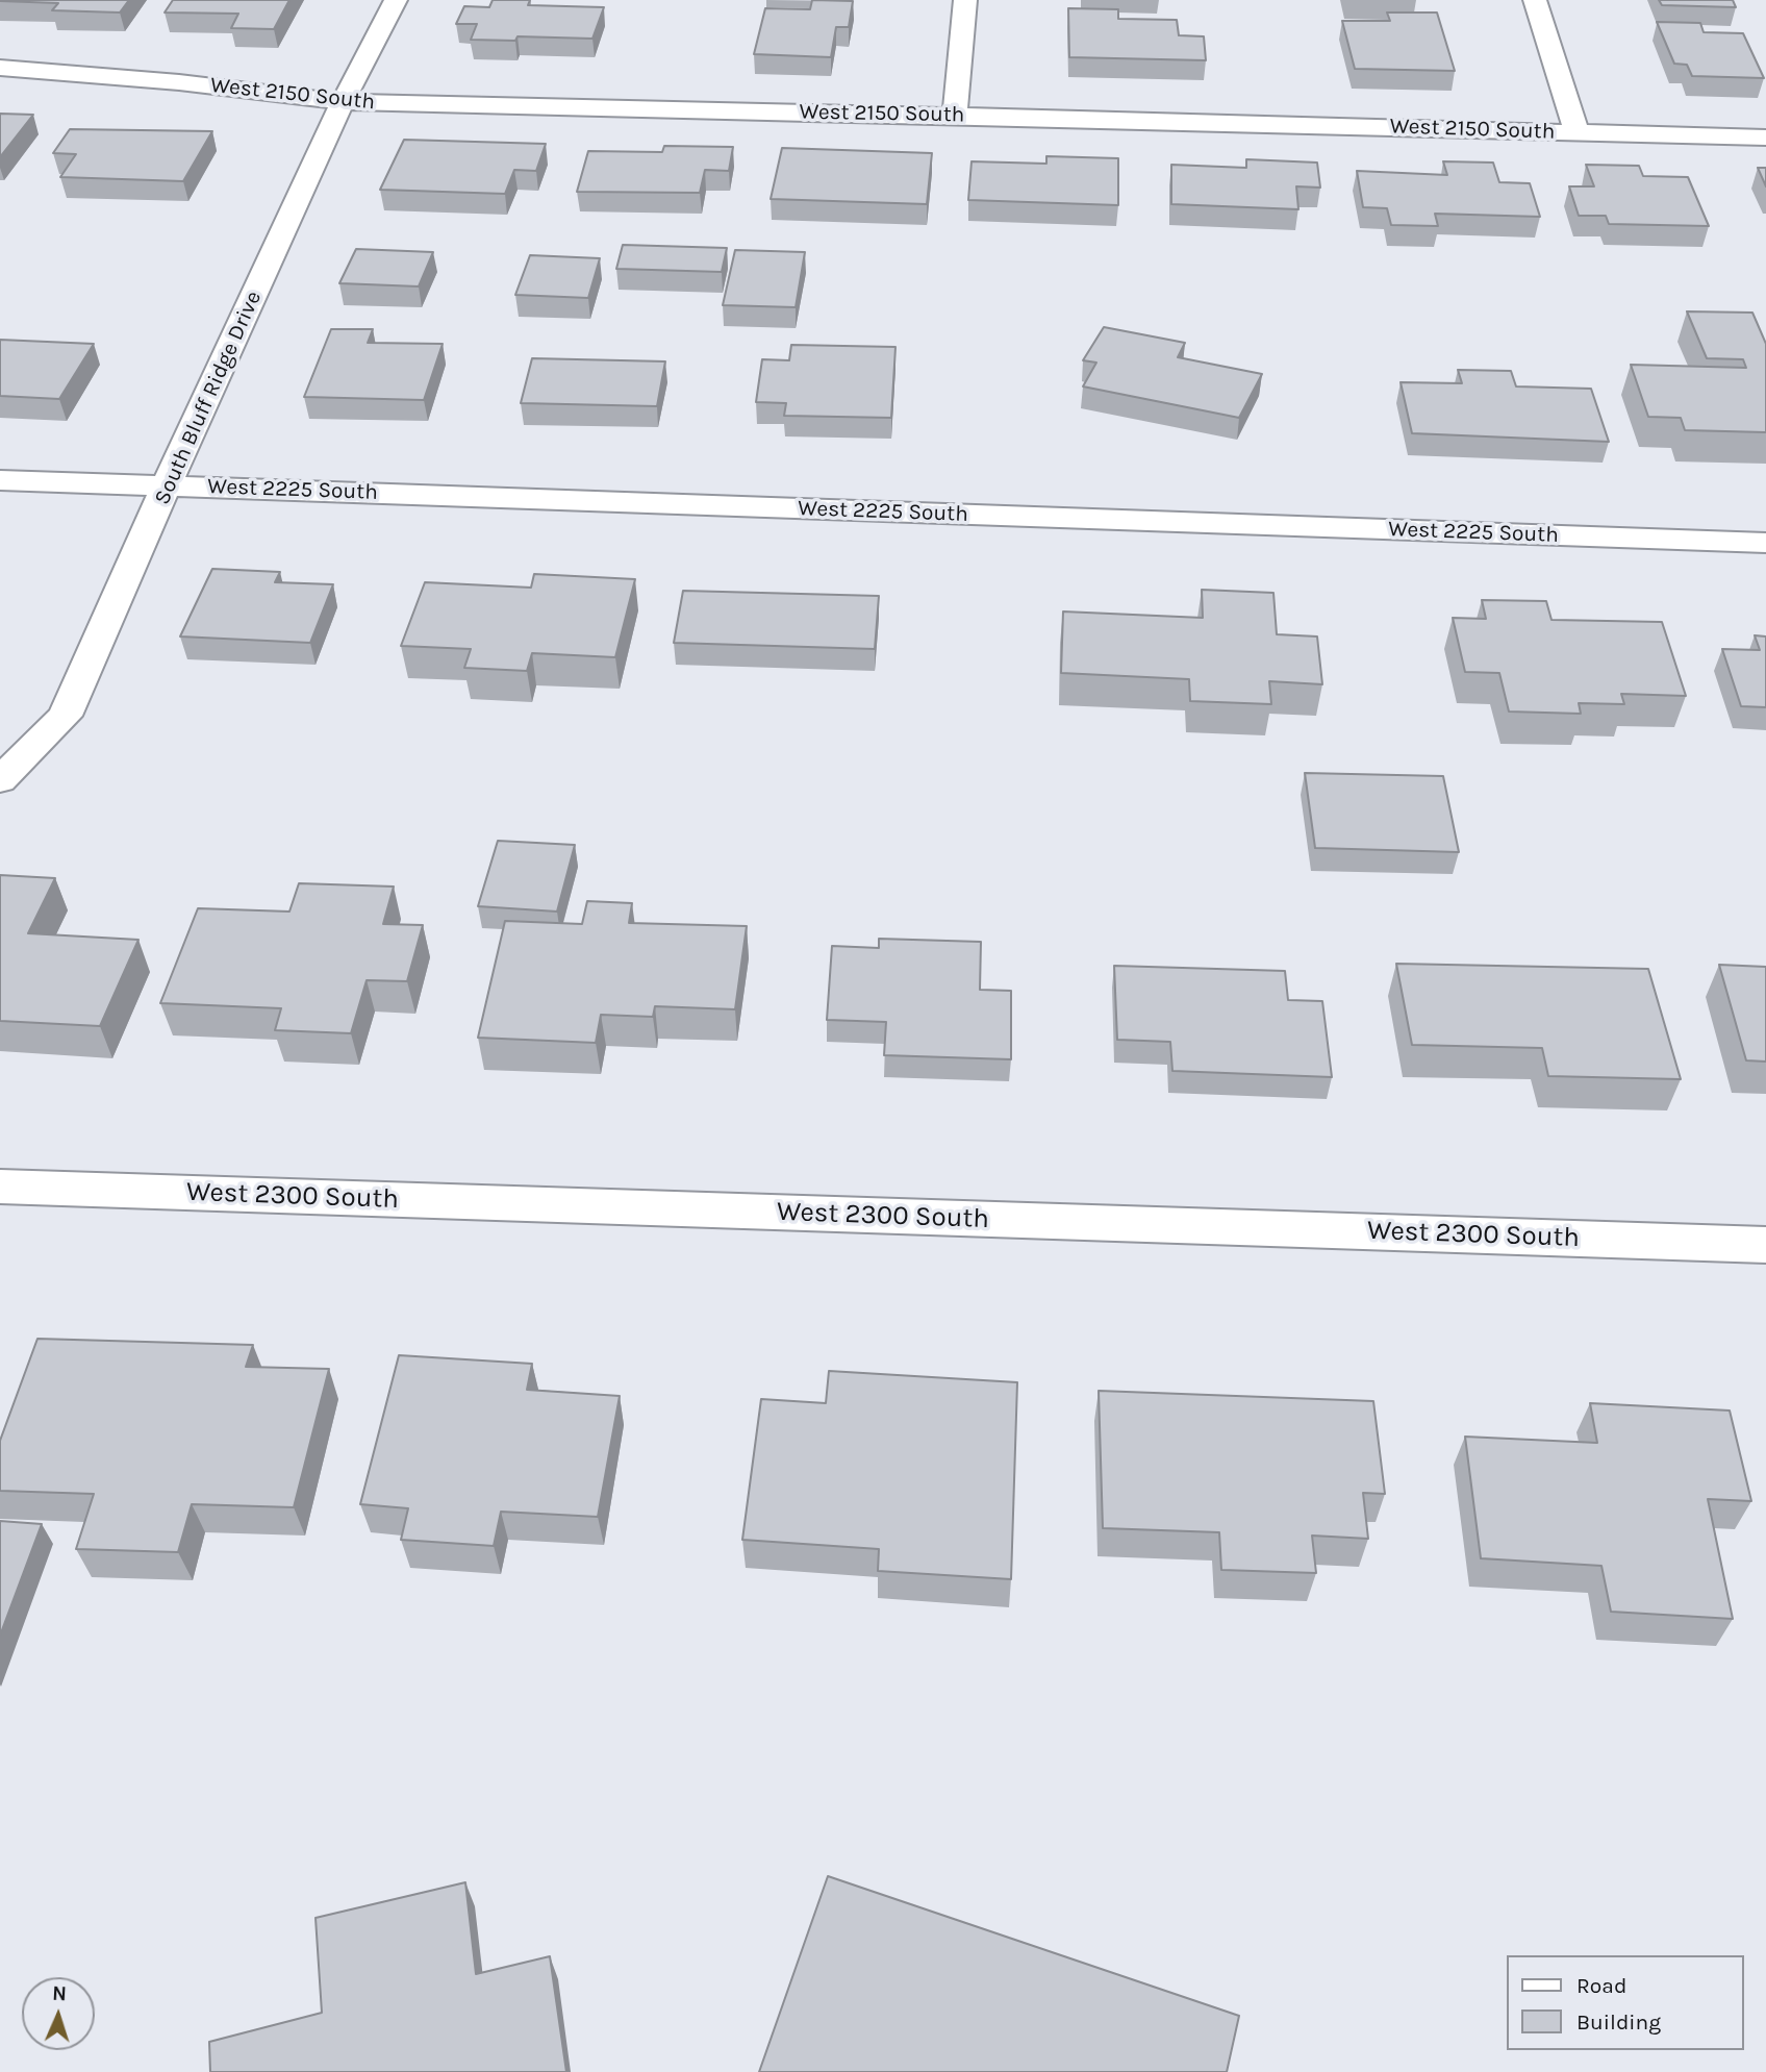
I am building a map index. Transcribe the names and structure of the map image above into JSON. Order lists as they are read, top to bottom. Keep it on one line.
{"streets":{"street":["West 2150 South","South Bluff Ridge Drive","West 2225 South","West 2300 South"]},"crossings":[["West 2150 South","South Bluff Ridge Drive"],["South Bluff Ridge Drive","West 2225 South"]],"legend":["Road","Building"],"north":"top"}
